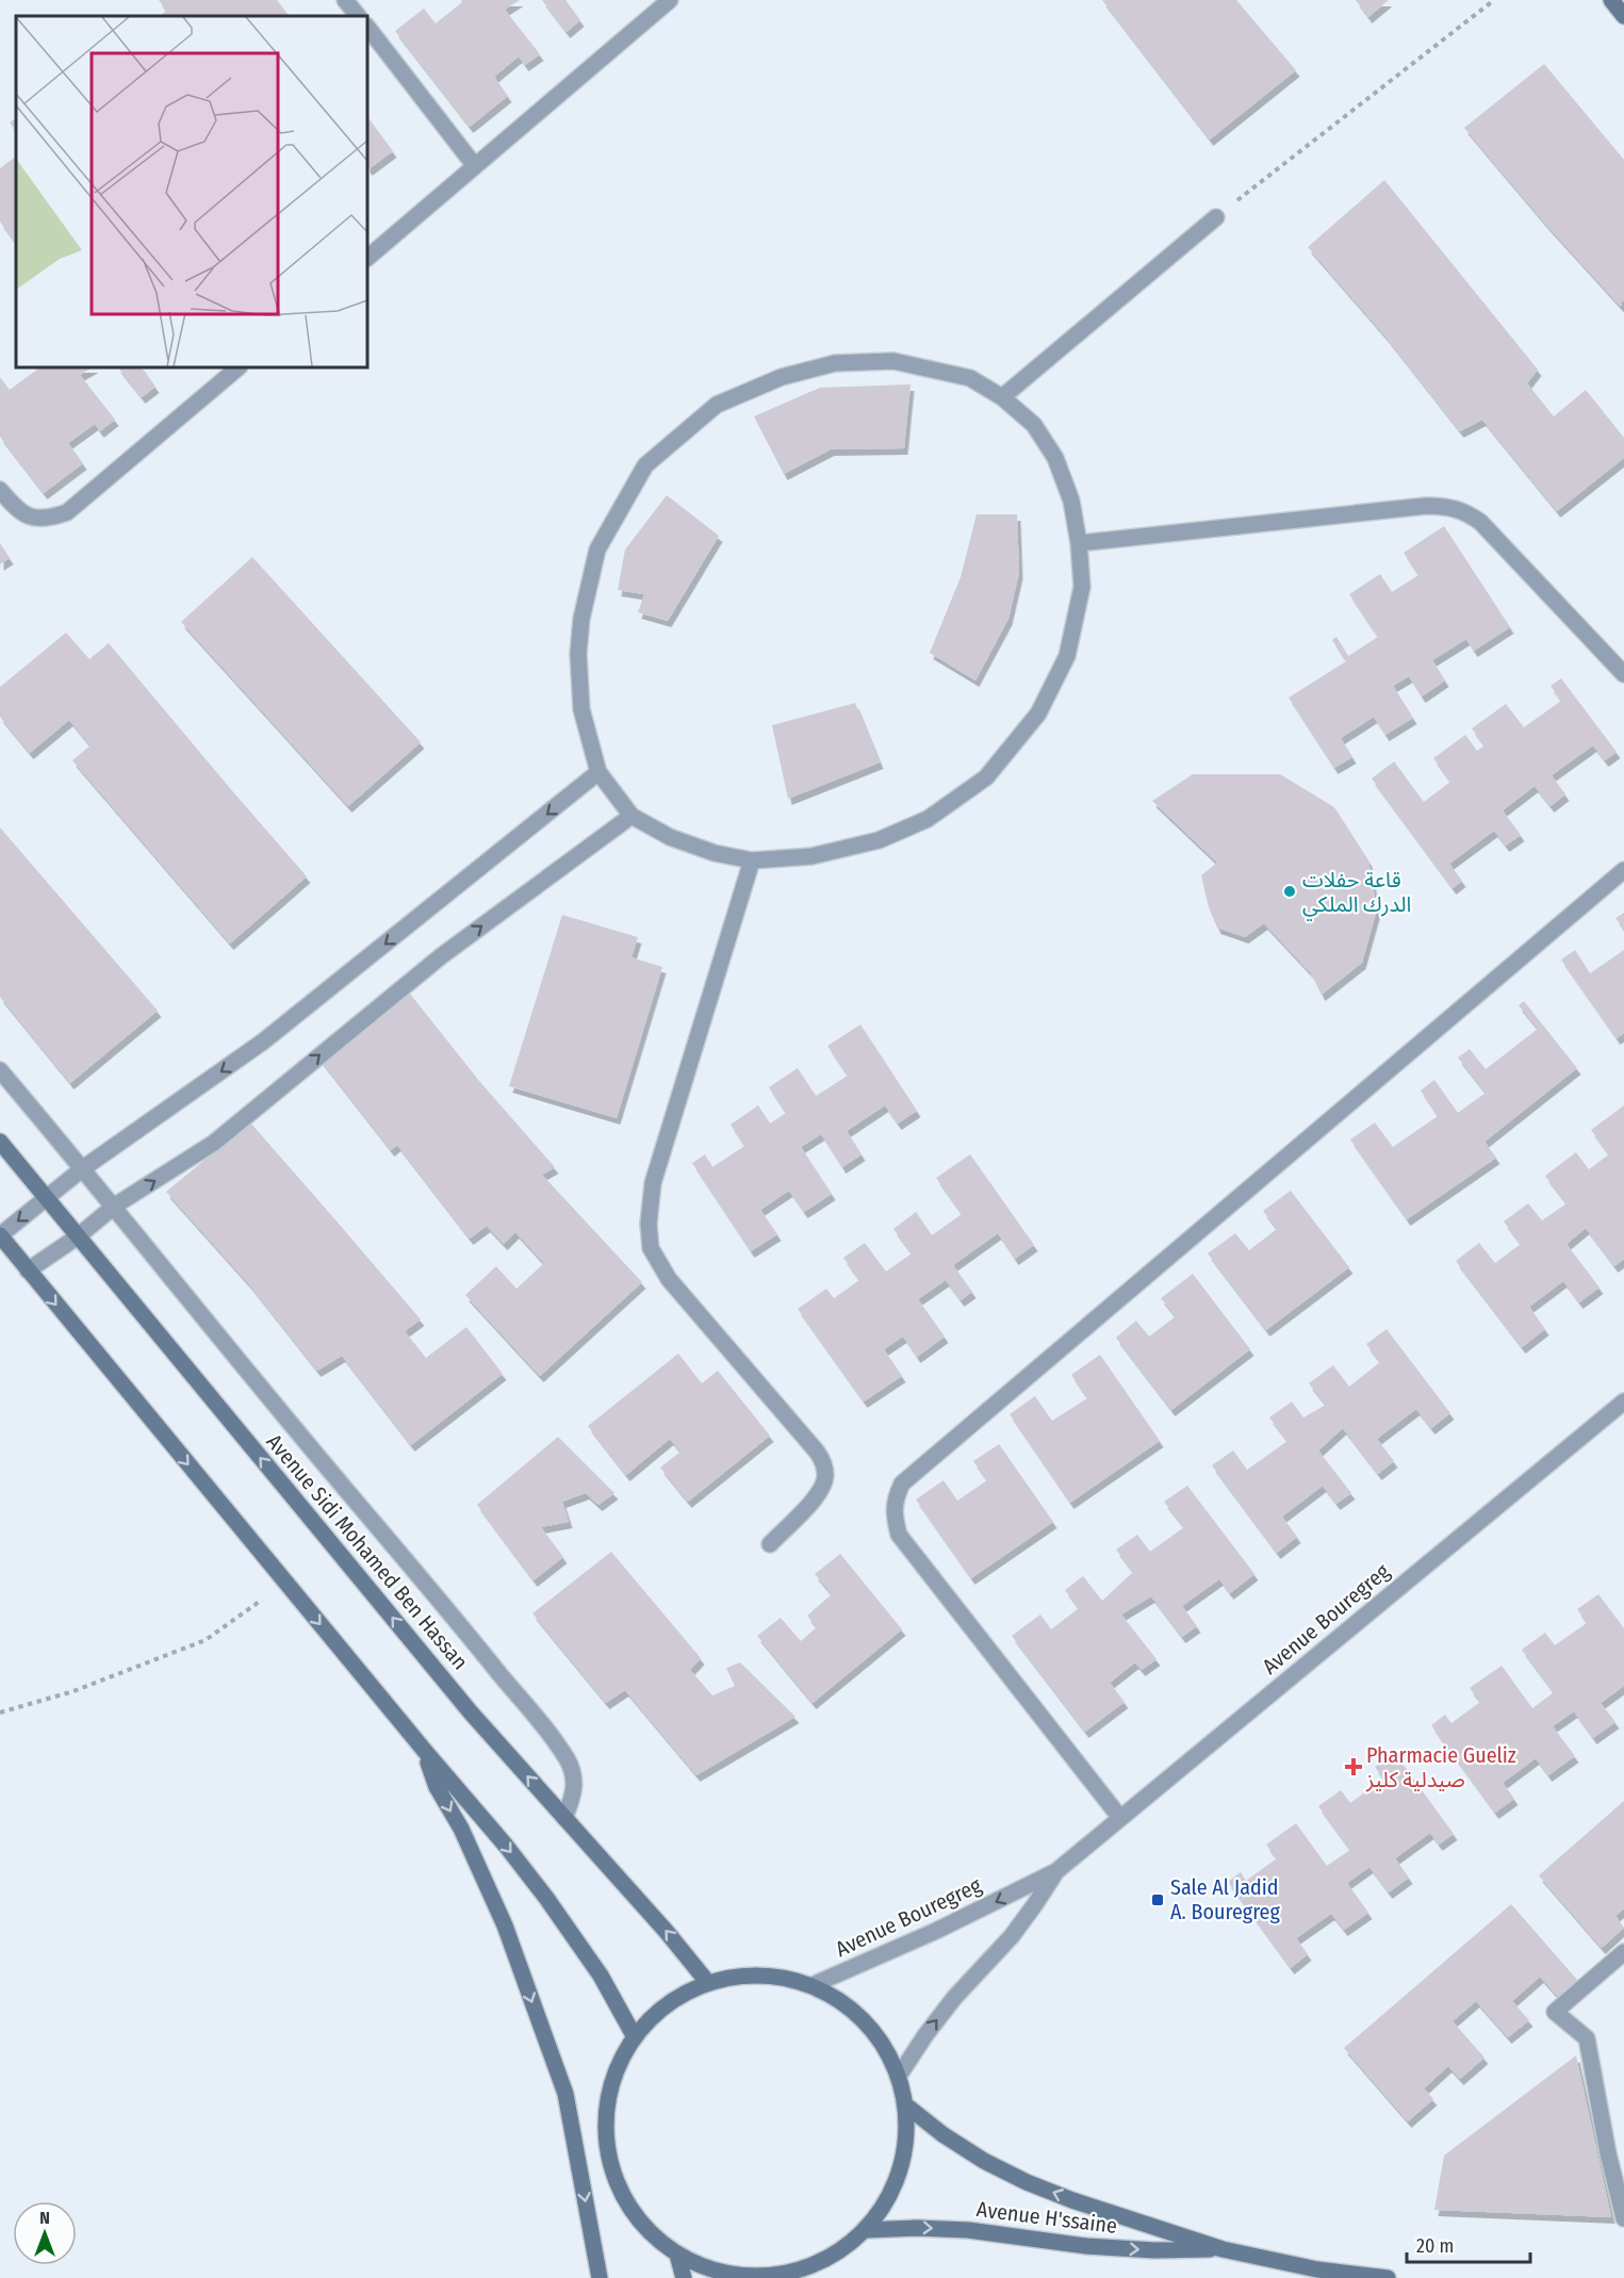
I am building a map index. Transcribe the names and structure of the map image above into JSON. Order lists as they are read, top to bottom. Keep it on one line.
{"streets":{"street":["Avenue Sidi Mohamed Ben Hassan","Avenue Bouregreg","Avenue H'ssaine"]},"places":{"other":["قاعة حفلات الدرك الملكي"],"health":["Pharmacie Gueliz صيدلية كليز"],"transit":["Sale Al Jadid A. Bouregreg"]},"scale_bar":"20 m","north":"top"}
